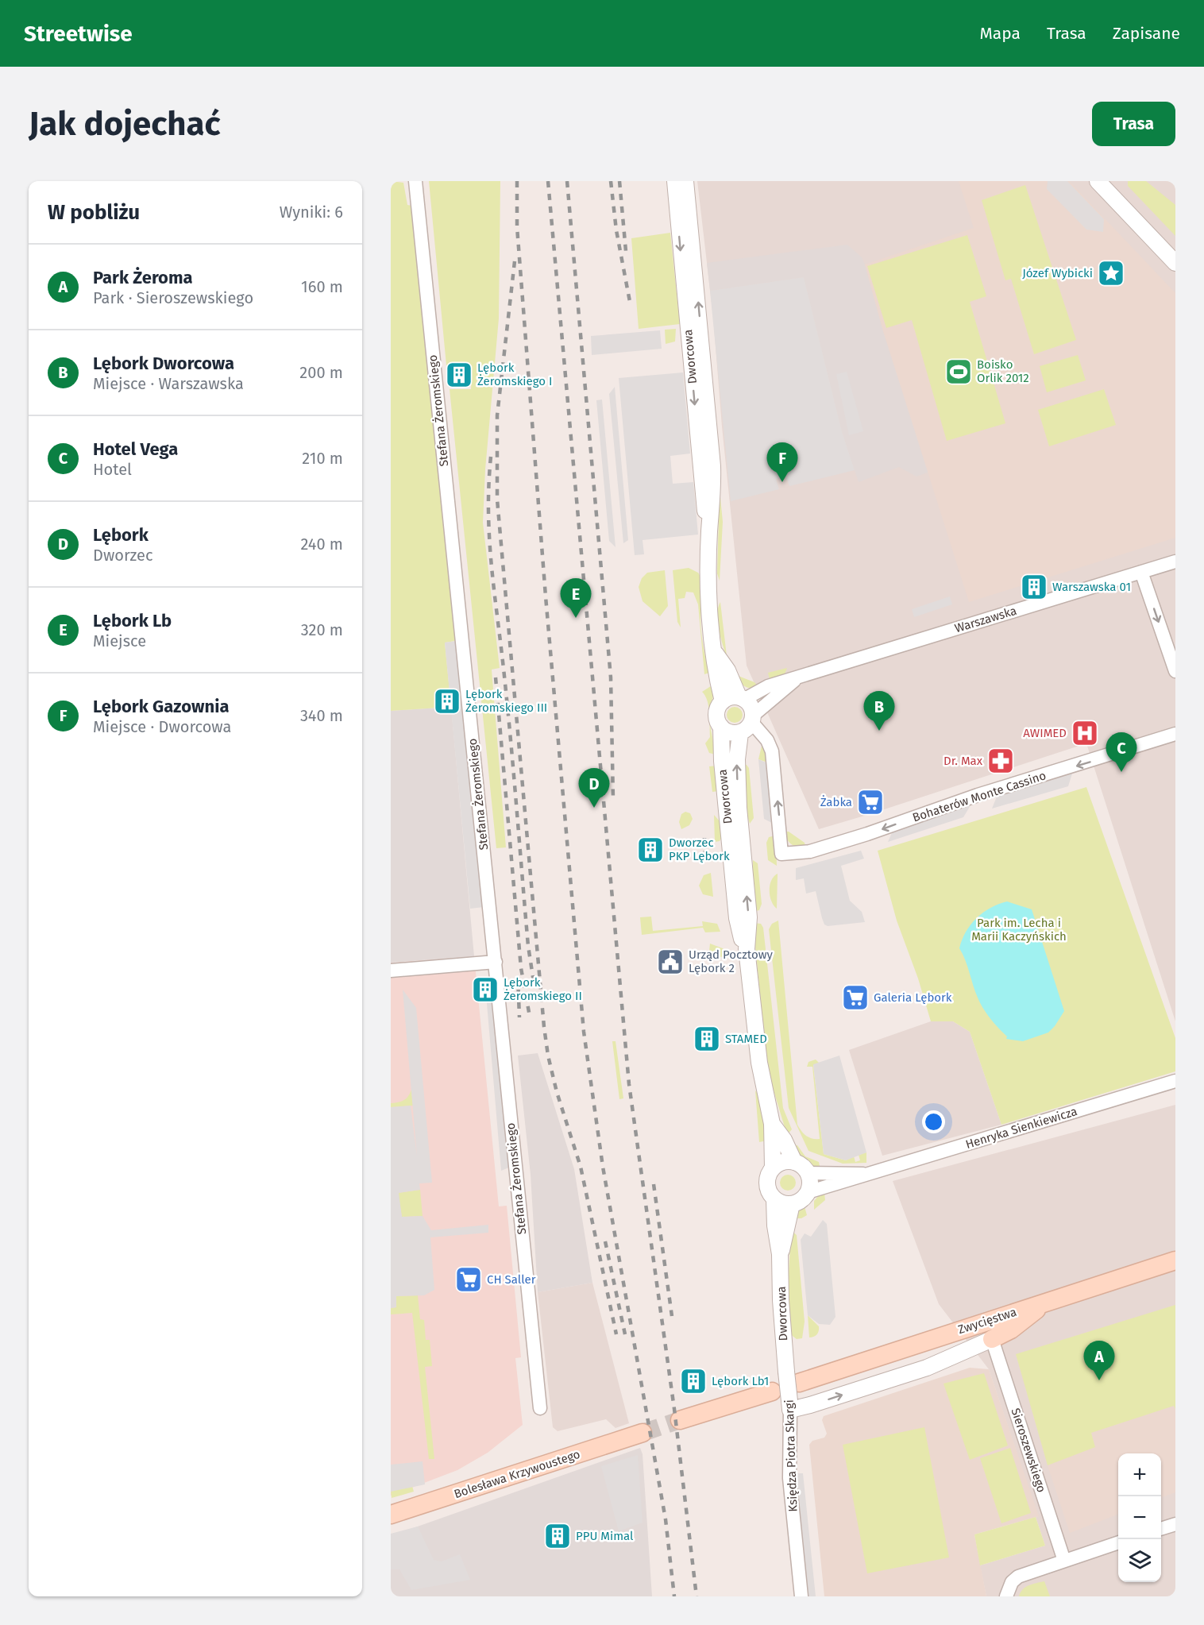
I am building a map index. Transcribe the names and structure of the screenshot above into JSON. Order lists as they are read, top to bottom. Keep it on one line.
{"streets":{"main road":["Zwycięstwa","Bolesława Krzywoustego"],"street":["Dworcowa","Stefana Żeromskiego","Warszawska","Bohaterów Monte Cassino","Henryka Sienkiewicza","Sieroszewskiego","Księdza Piotra Skargi"]},"crossings":[["Dworcowa","Warszawska"],["Dworcowa","Bohaterów Monte Cassino"],["Dworcowa","Henryka Sienkiewicza"],["Dworcowa","Zwycięstwa"],["Dworcowa","Księdza Piotra Skargi"],["Warszawska","Bohaterów Monte Cassino"],["Zwycięstwa","Księdza Piotra Skargi"]],"parks":["Park im. Lecha i Marii Kaczyńskich"],"places":{"place":["Józef Wybicki"],"sports":["Boisko Orlik 2012"],"building":["Lębork Żeromskiego I","Warszawska 01","Lębork Żeromskiego III","Dworzec PKP Lębork","Lębork Żeromskiego II","STAMED","Lębork Lb1","PPU Mimal"],"hospital":["AWIMED"],"pharmacy":["Dr. Max"],"supermarket":["Żabka","Galeria Lębork","CH Saller"],"public building":["Urząd Pocztowy Lębork 2"]},"page":{"header":"Streetwise","nav":["Mapa","Trasa","Zapisane"],"buttons":"Trasa","title":"Jak dojechać","heading":["W pobliżu","Wyniki: 6"],"list":[{"mark":"A","name":"Park Żeroma","note":"Park · Sieroszewskiego","value":"160 m"},{"mark":"B","name":"Lębork Dworcowa","note":"Miejsce · Warszawska","value":"200 m"},{"mark":"C","name":"Hotel Vega","note":"Hotel","value":"210 m"},{"mark":"D","name":"Lębork","note":"Dworzec","value":"240 m"},{"mark":"E","name":"Lębork Lb","note":"Miejsce","value":"320 m"},{"mark":"F","name":"Lębork Gazownia","note":"Miejsce · Dworcowa","value":"340 m"}],"pins":["F","E","B","C","D","A"],"map_buttons":["+","−"]}}
